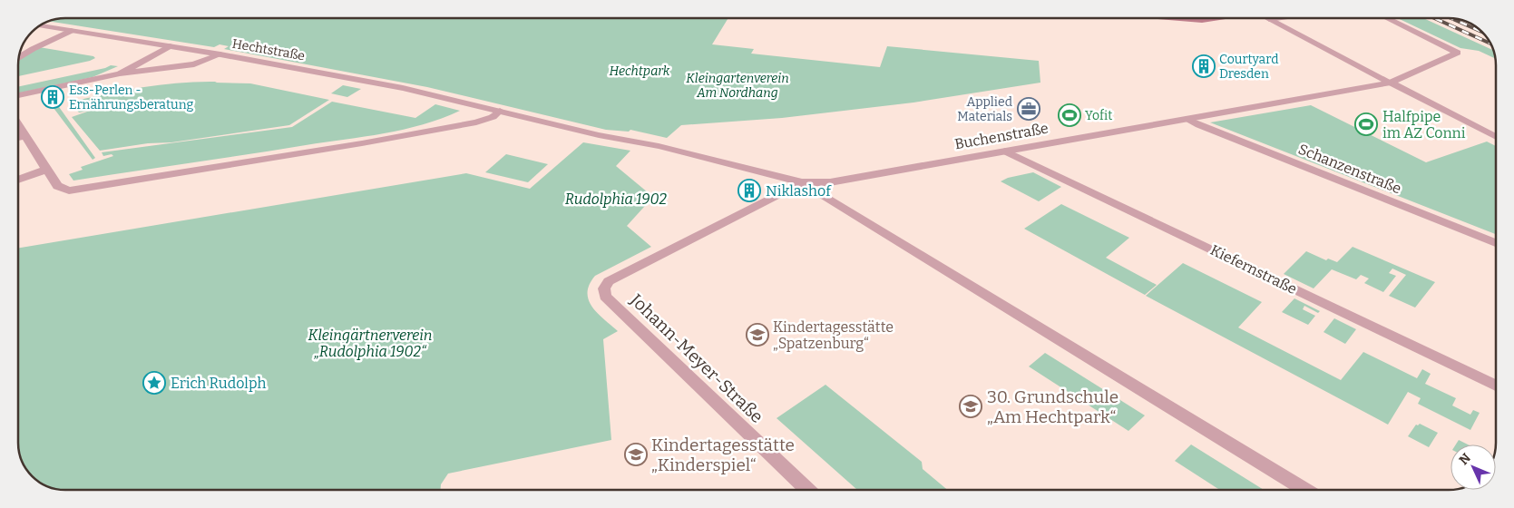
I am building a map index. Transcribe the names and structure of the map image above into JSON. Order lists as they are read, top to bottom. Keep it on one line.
{"streets":{"street":["Hechtstraße","Buchenstraße","Schanzenstraße","Kiefernstraße","Johann-Meyer-Straße"]},"crossings":[["Hechtstraße","Buchenstraße"],["Buchenstraße","Schanzenstraße"],["Buchenstraße","Kiefernstraße"],["Buchenstraße","Johann-Meyer-Straße"]],"parks":["Hechtpark","Kleingartenverein Am Nordhang","Rudolphia 1902","Kleingärtnerverein „Rudolphia 1902“"],"places":{"building":["Courtyard Dresden","Ess-Perlen - Ernährungsberatung","Niklashof"],"office":["Applied Materials"],"sports":["Yofit","Halfpipe im AZ Conni"],"school or university":["Kindertagesstätte „Spatzenburg“","30. Grundschule „Am Hechtpark“","Kindertagesstätte „Kinderspiel“"],"place":["Erich Rudolph"]},"north":"top left"}
